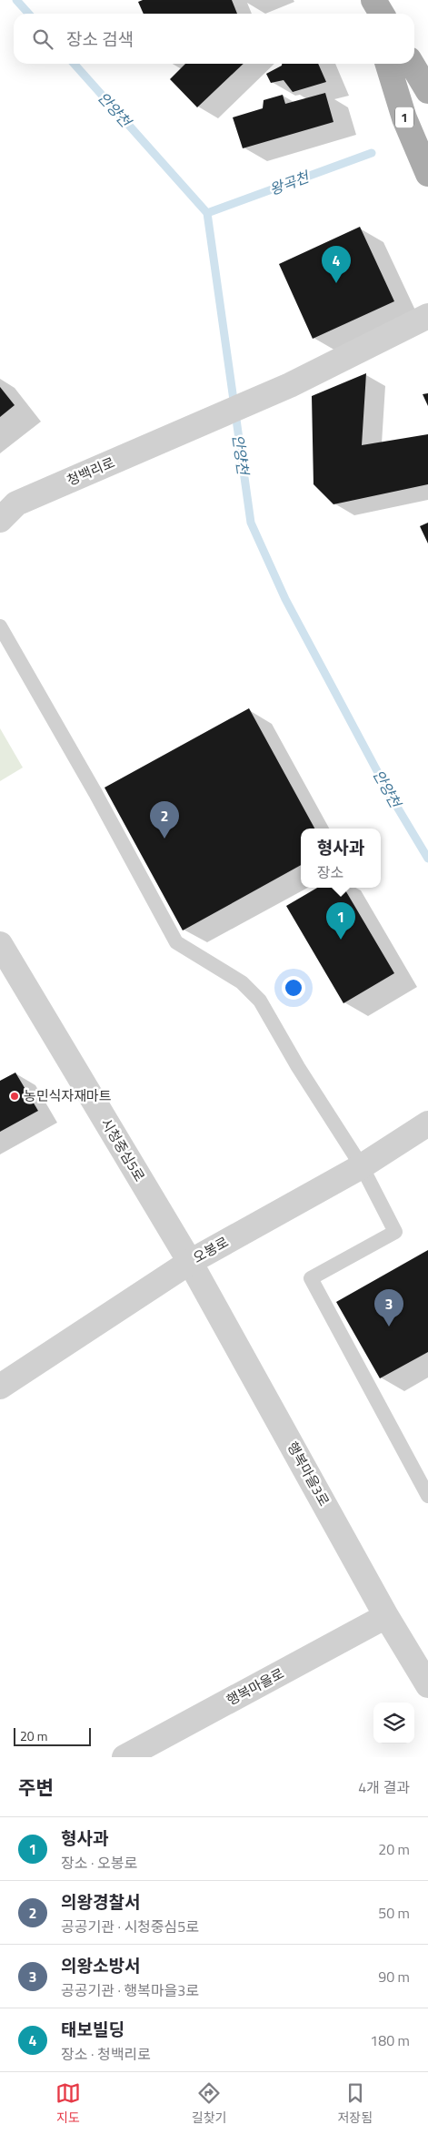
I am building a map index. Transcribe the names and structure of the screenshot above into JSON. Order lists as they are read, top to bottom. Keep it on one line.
{"streets":{"main road":["1"],"street":["청백리로","시청중심5로","오봉로","행복마을3로","행복마을로"]},"crossings":[["시청중심5로","오봉로"],["시청중심5로","행복마을3로"],["오봉로","행복마을3로"],["행복마을3로","행복마을로"]],"water":["안양천","왕곡천"],"places":["농민식자재마트"],"scale_bar":"20 m","page":{"search":"장소 검색","pins":["4","2","1","3"],"popup":["형사과","장소"],"scale":"20 m","heading":["주변","4개 결과"],"list":[{"mark":"1","name":"형사과","note":"장소 · 오봉로","value":"20 m"},{"mark":"2","name":"의왕경찰서","note":"공공기관 · 시청중심5로","value":"50 m"},{"mark":"3","name":"의왕소방서","note":"공공기관 · 행복마을3로","value":"90 m"},{"mark":"4","name":"태보빌딩","note":"장소 · 청백리로","value":"180 m"}],"nav":["지도","길찾기","저장됨"]}}
